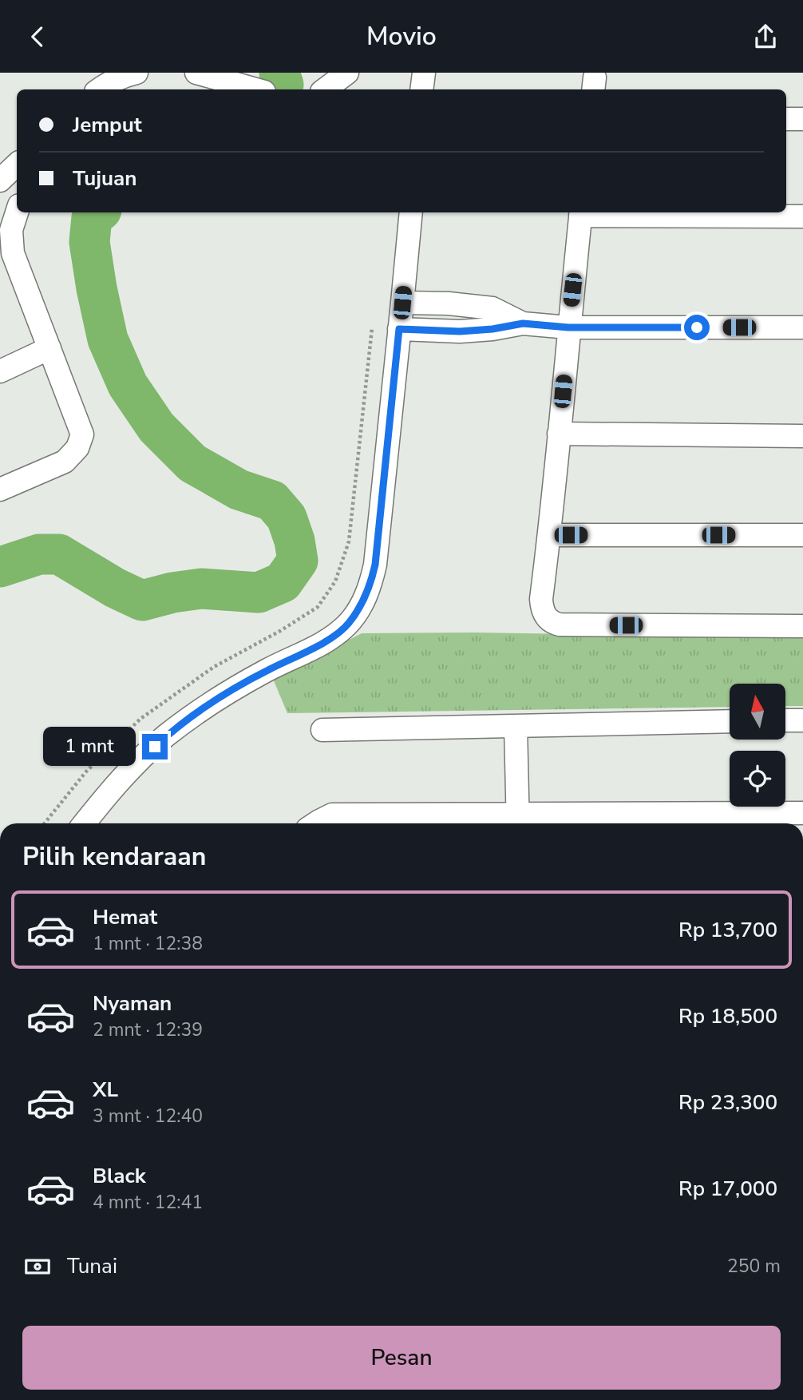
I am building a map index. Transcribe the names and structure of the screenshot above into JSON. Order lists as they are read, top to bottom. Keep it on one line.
{"north":"top","page":{"header":"Movio","banner":["Jemput","Tujuan"],"bubble":"1 mnt","heading":"Pilih kendaraan","list":[{"name":"Hemat","note":"1 mnt · 12:38","value":"Rp 13,700"},{"name":"Nyaman","note":"2 mnt · 12:39","value":"Rp 18,500"},{"name":"XL","note":"3 mnt · 12:40","value":"Rp 23,300"},{"name":"Black","note":"4 mnt · 12:41","value":"Rp 17,000"}],"pay":["Tunai","250 m"],"buttons":"Pesan"}}
